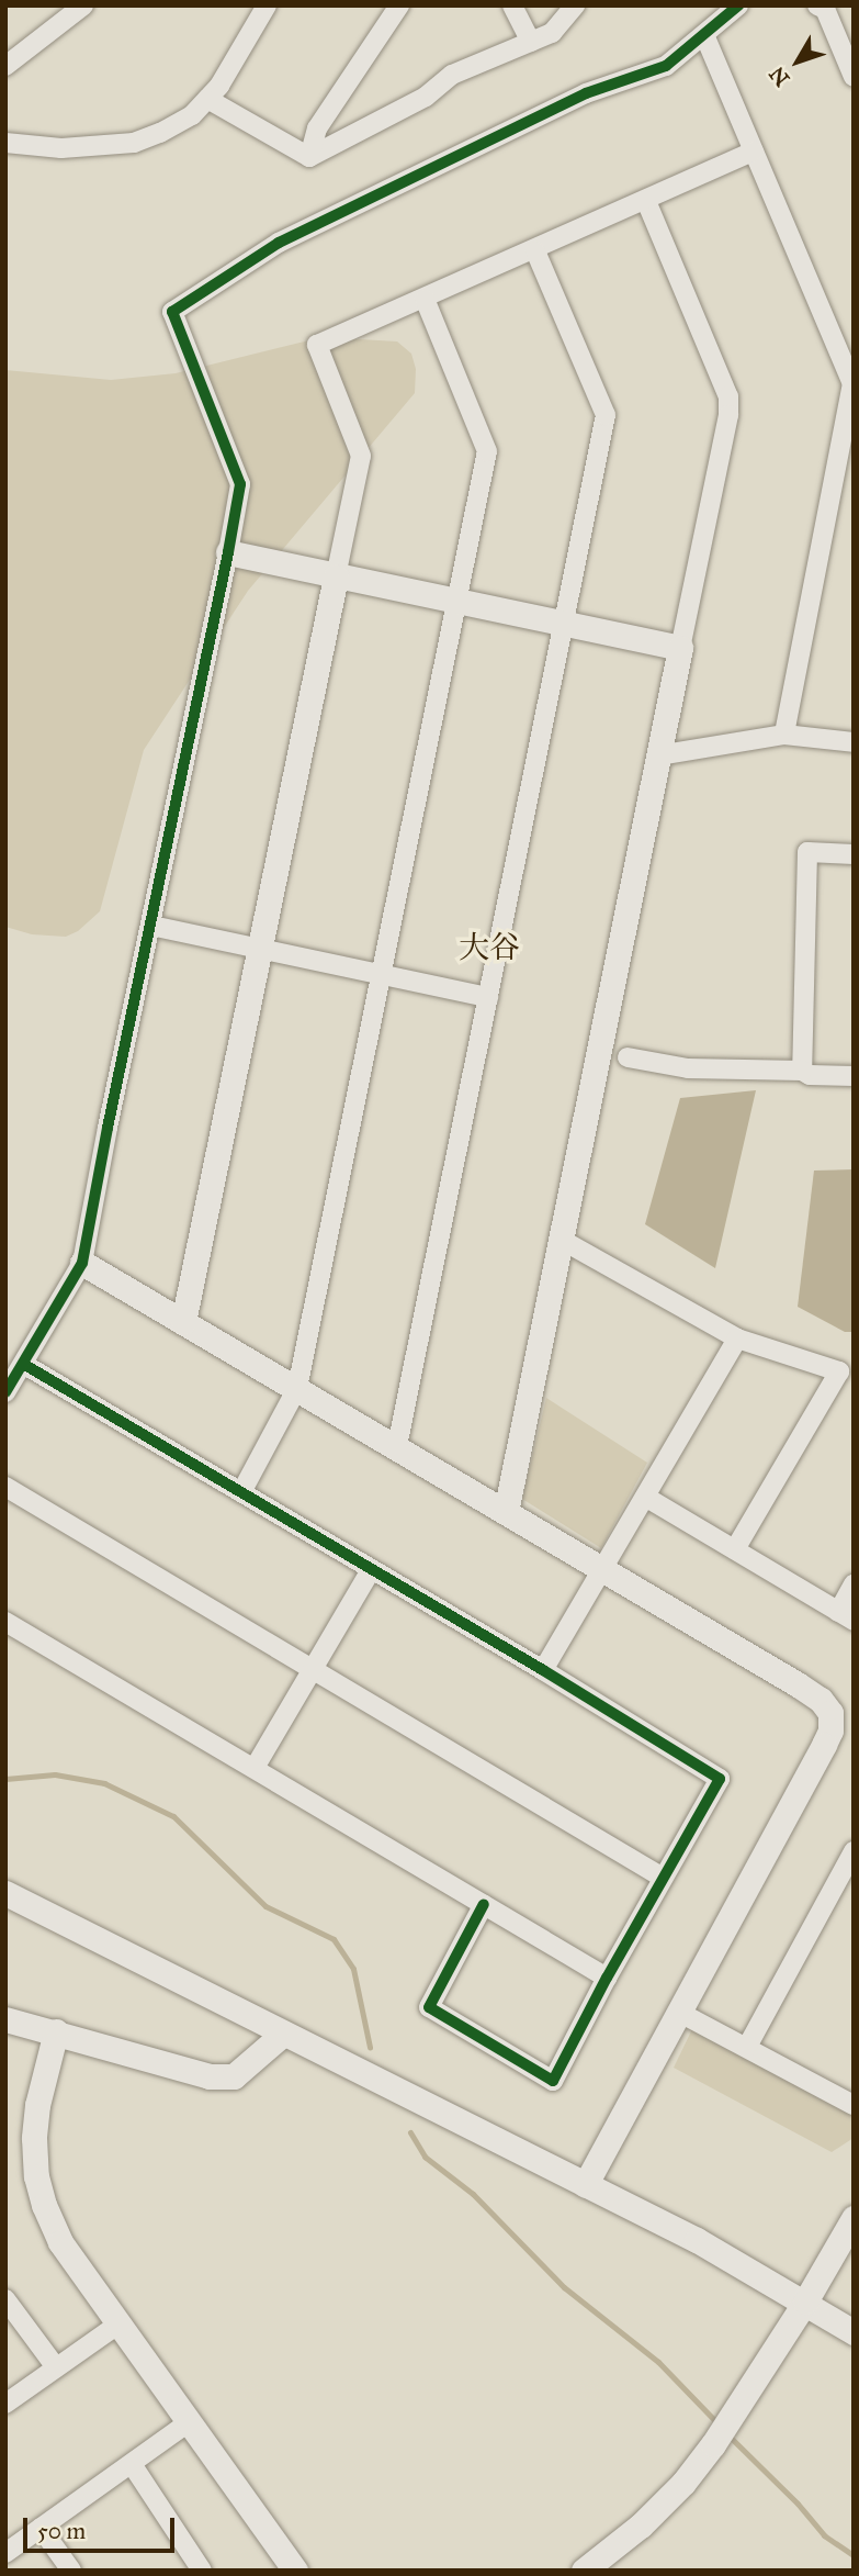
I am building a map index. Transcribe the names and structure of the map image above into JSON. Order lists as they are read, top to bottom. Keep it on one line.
{"districts":["大谷"],"scale_bar":"50 m","north":"bottom left"}
